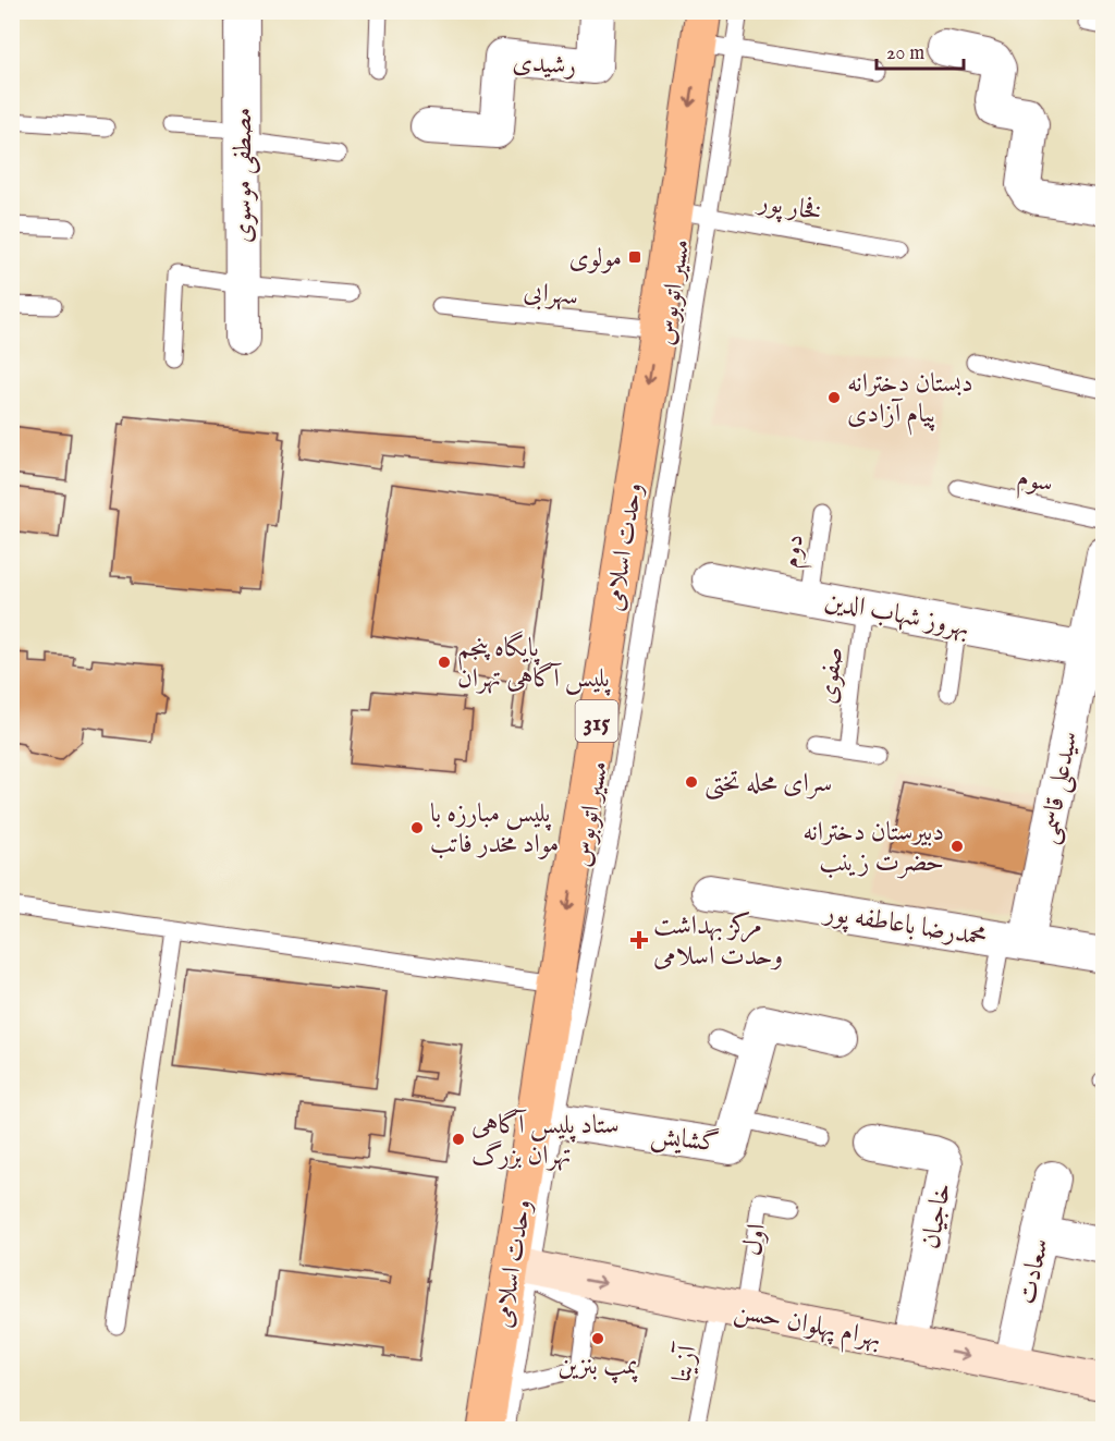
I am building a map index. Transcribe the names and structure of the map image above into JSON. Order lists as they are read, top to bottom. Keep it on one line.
{"streets":{"main road":["وحدت اسلامی","315"],"street":["رشیدی","مصطفی موسوی","بهروز شهاب الدین","سیدعلی قاسمی","محمدرضا باعاطفه پور","گشایش","خاجیان","سعادت","بهرام پهلوان حسن"],"lane":["فخار پور","مسیر اتوبوس","سهرابی","سوم","دوم","صفوی","اول","آزیتا"]},"crossings":[["فخار پور","مسیر اتوبوس"],["فخار پور","وحدت اسلامی"],["مسیر اتوبوس","وحدت اسلامی"],["مسیر اتوبوس","گشایش"],["سهرابی","وحدت اسلامی"],["وحدت اسلامی","گشایش"],["وحدت اسلامی","بهرام پهلوان حسن"],["دوم","بهروز شهاب الدین"],["بهروز شهاب الدین","صفوی"],["بهروز شهاب الدین","سیدعلی قاسمی"],["سیدعلی قاسمی","محمدرضا باعاطفه پور"],["خاجیان","بهرام پهلوان حسن"],["اول","بهرام پهلوان حسن"],["اول","آزیتا"],["سعادت","بهرام پهلوان حسن"],["بهرام پهلوان حسن","آزیتا"]],"one_way":["وحدت اسلامی","بهرام پهلوان حسن"],"places":{"transit":["مولوی"],"other":["دبستان دخترانه پیام آزادی","پایگاه پنجم پلیس آگاهی تهران","سرای محله تختی","پلیس مبارزه با مواد مخدر فاتب","دبیرستان دخترانه حضرت زینب","ستاد پلیس آگاهی تهران بزرگ","پمپ بنزین"],"health":["مرکز بهداشت وحدت اسلامی"]},"scale_bar":"20 m"}
